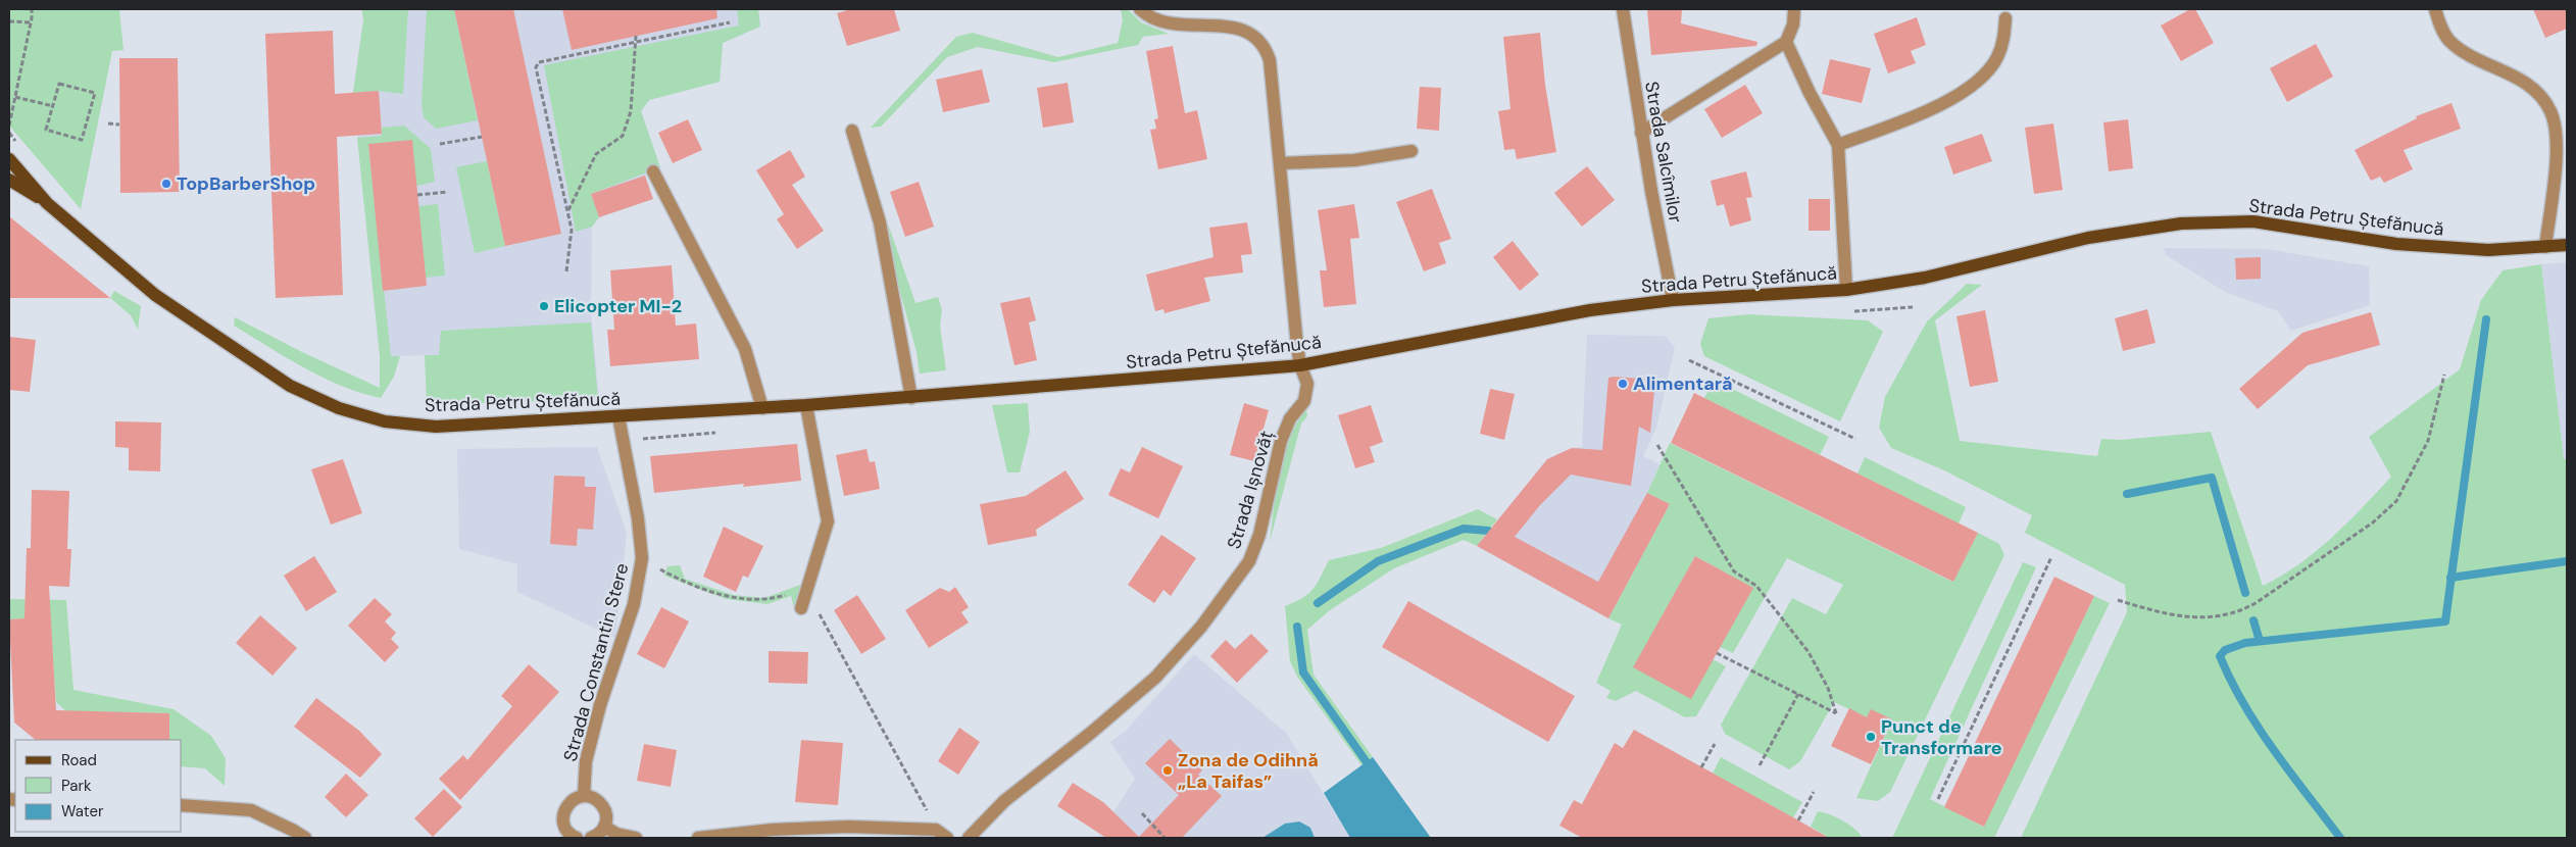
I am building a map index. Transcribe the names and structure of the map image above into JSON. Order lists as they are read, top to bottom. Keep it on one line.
{"streets":{"main road":["Strada Petru Ștefănucă"],"street":["Strada Salcîmilor","Strada Ișnovăț","Strada Constantin Stere"]},"crossings":[["Strada Salcîmilor","Strada Petru Ștefănucă"],["Strada Petru Ștefănucă","Strada Ișnovăț"],["Strada Petru Ștefănucă","Strada Constantin Stere"]],"places":["TopBarberShop","Elicopter MI-2","Alimentară","Punct de Transformare","Zona de Odihnă „La Taifas”"],"legend":["Road","Park","Water"]}
